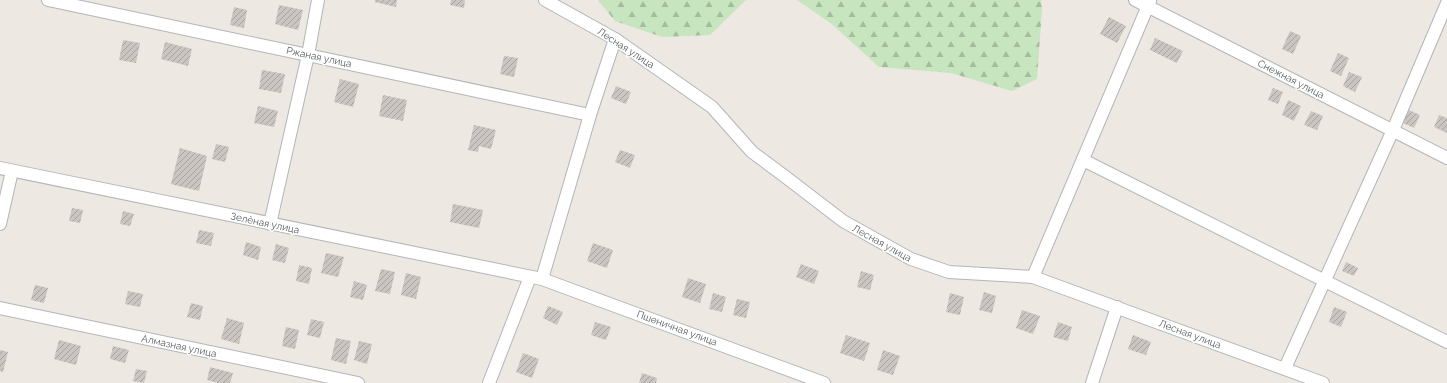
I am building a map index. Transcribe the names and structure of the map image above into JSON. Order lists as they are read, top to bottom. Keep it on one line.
{"streets":{"street":["Лесная улица","Ржаная улица","Снежная улица","Зелёная улица","Пшеничная улица","Алмазная улица"]},"crossings":[["Зелёная улица","Пшеничная улица"]]}
